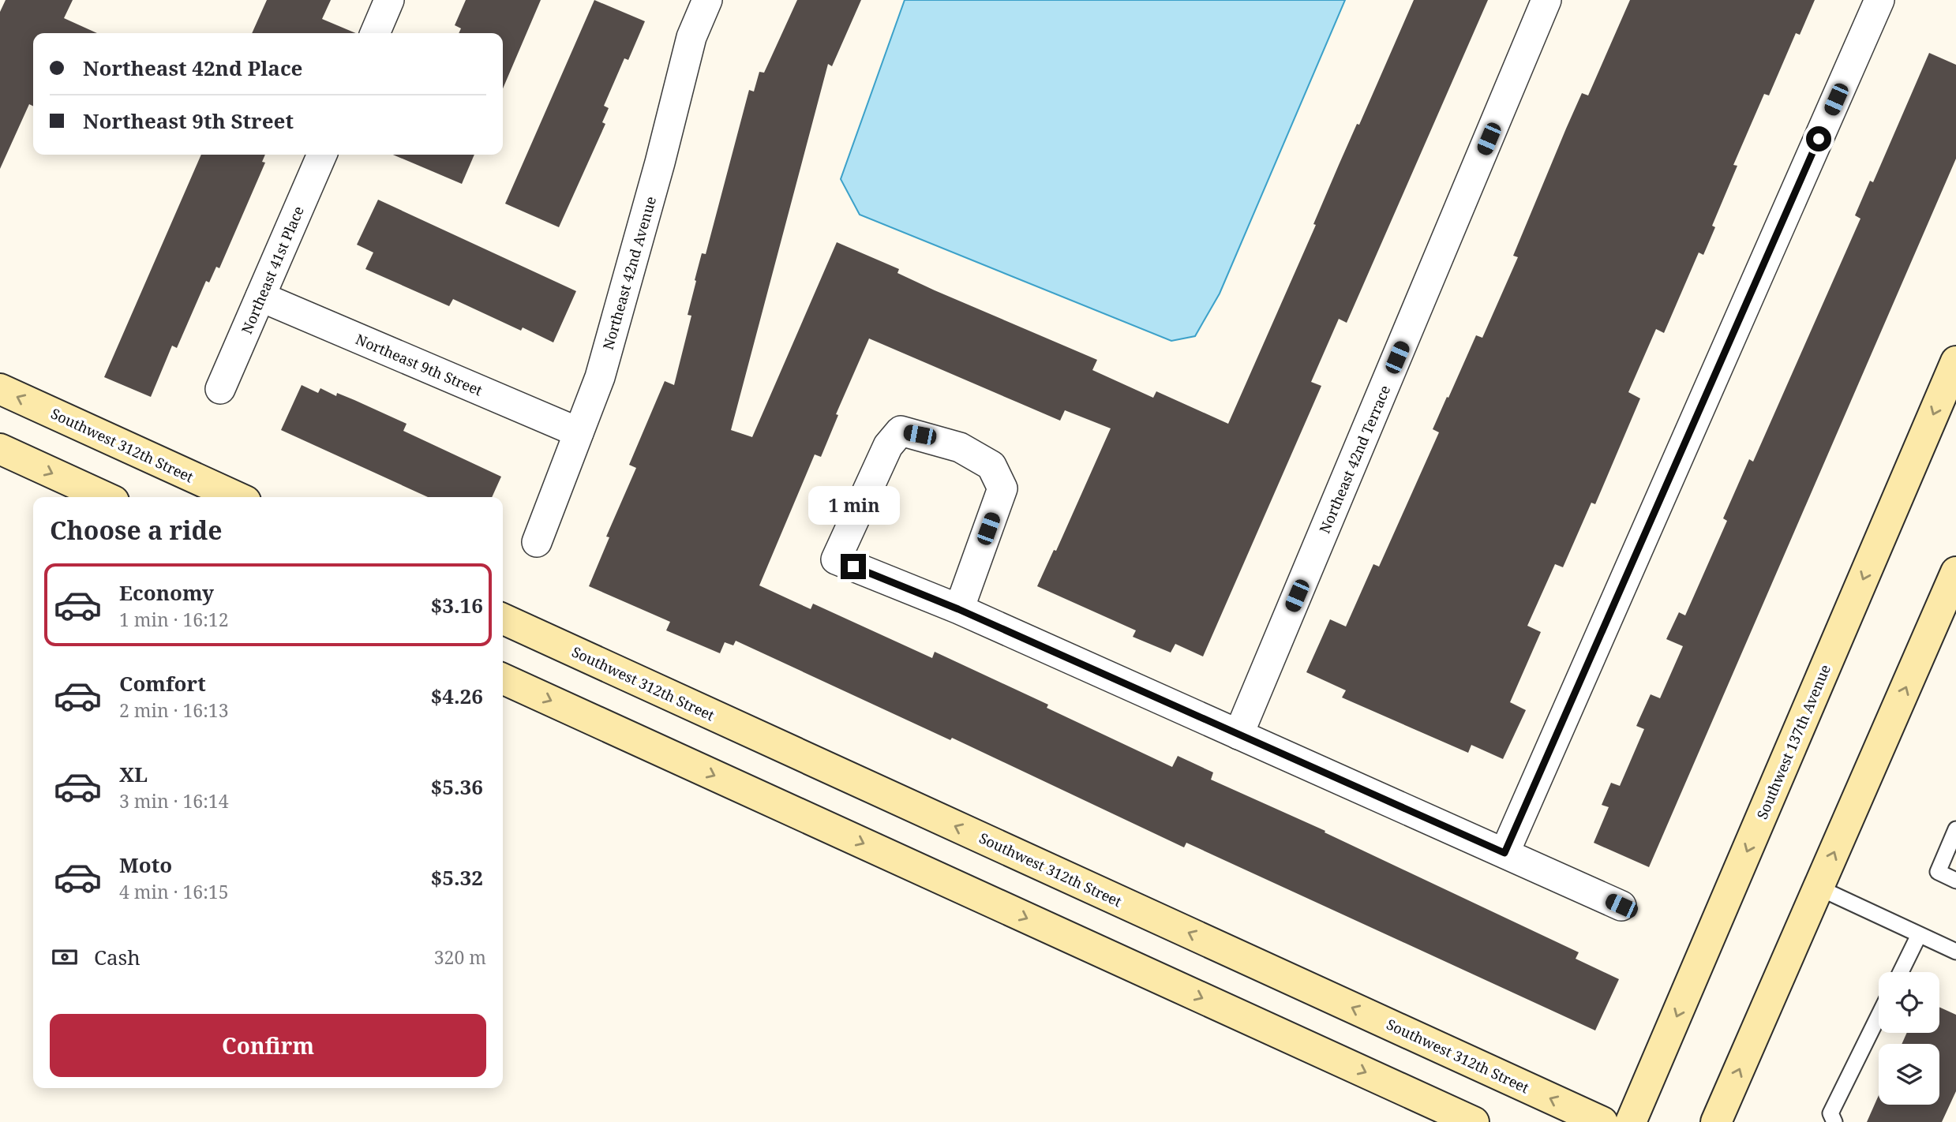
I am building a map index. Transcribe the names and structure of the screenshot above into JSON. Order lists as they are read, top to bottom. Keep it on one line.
{"streets":{"main road":["Southwest 312th Street","Southwest 137th Avenue"],"street":["Northeast 41st Place","Northeast 42nd Avenue","Northeast 9th Street","Northeast 42nd Terrace"]},"crossings":[["Northeast 41st Place","Northeast 9th Street"],["Northeast 42nd Avenue","Northeast 9th Street"]],"page":{"banner":["Northeast 42nd Place","Northeast 9th Street"],"bubble":"1 min","heading":"Choose a ride","list":[{"name":"Economy","note":"1 min · 16:12","value":"$3.16"},{"name":"Comfort","note":"2 min · 16:13","value":"$4.26"},{"name":"XL","note":"3 min · 16:14","value":"$5.36"},{"name":"Moto","note":"4 min · 16:15","value":"$5.32"}],"pay":["Cash","320 m"],"buttons":"Confirm"}}
